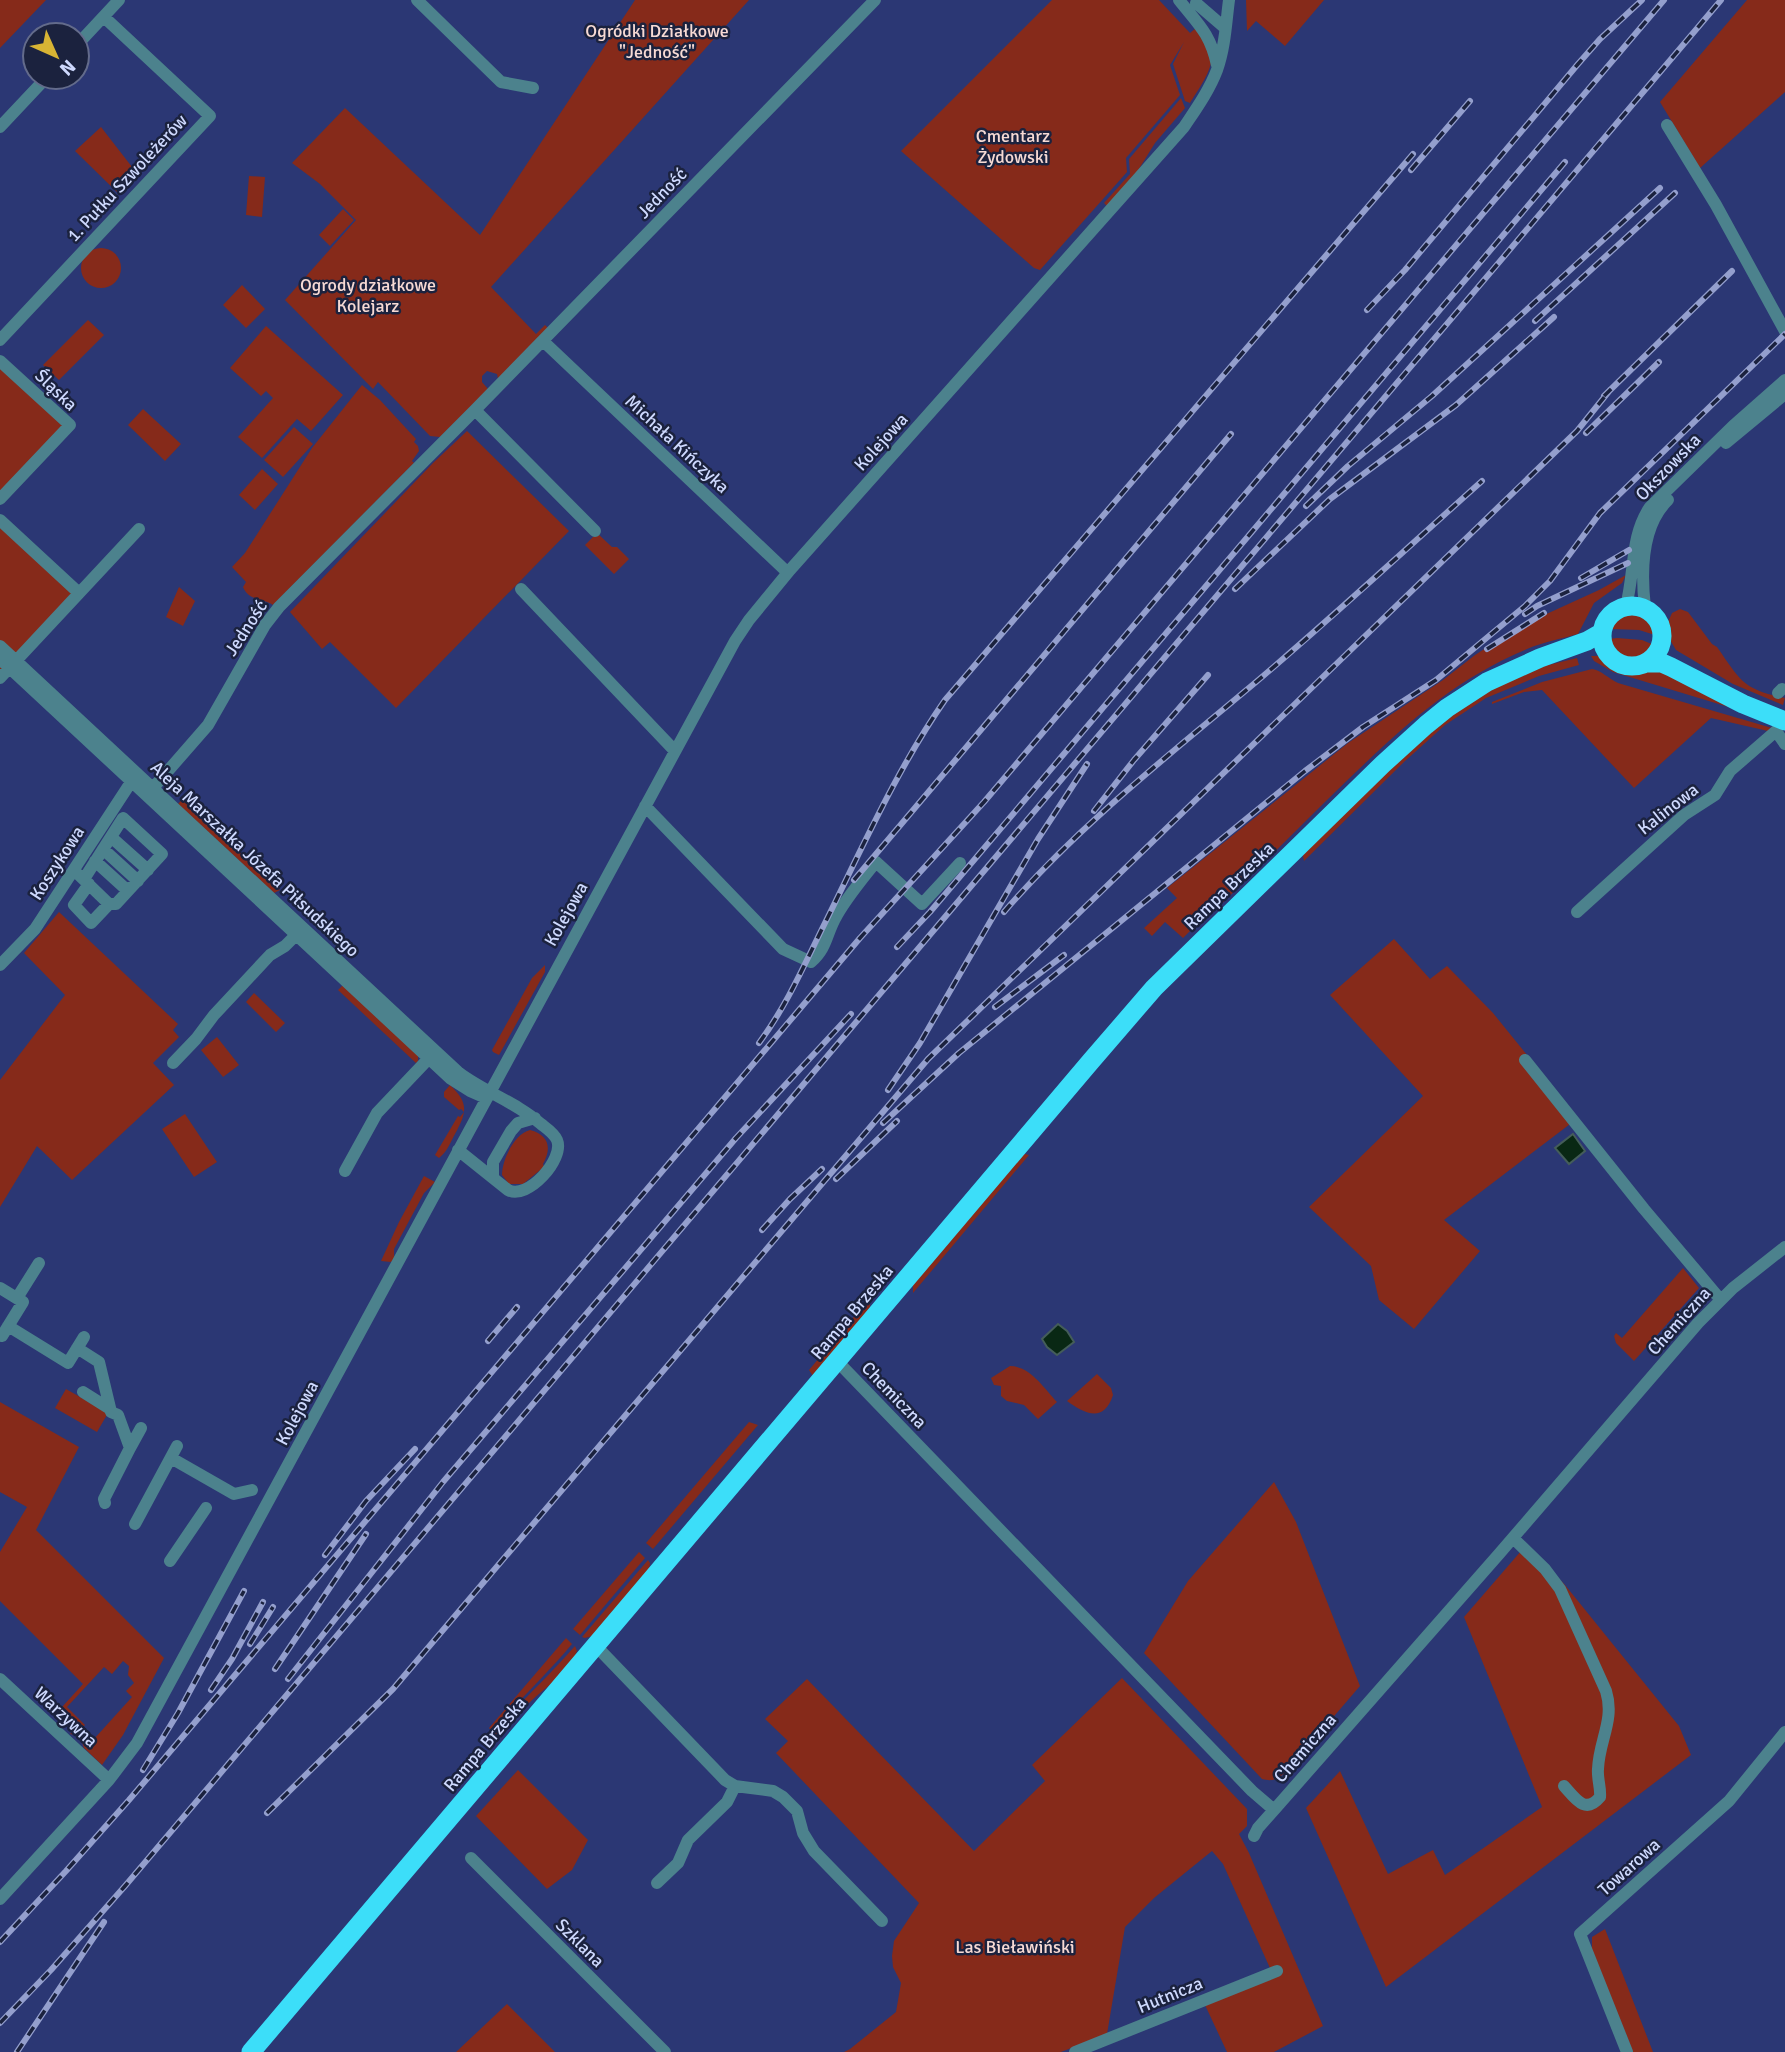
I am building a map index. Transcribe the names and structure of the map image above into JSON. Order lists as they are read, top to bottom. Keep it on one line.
{"streets":{"highway":["Rampa Brzeska"],"street":["1. Pułku Szwoleżerów","Jedność","Śląska","Kolejowa","Michała Kińczyka","Okszowska","Kalinowa","Aleja Marszałka Józefa Piłsudskiego","Koszykowa","Chemiczna","Warzywna","Towarowa","Szklana","Hutnicza"]},"crossings":[["Jedność","Michała Kińczyka"],["Jedność","Aleja Marszałka Józefa Piłsudskiego"],["Kolejowa","Michała Kińczyka"],["Kolejowa","Aleja Marszałka Józefa Piłsudskiego"],["Kolejowa","Warzywna"],["Okszowska","Rampa Brzeska"],["Aleja Marszałka Józefa Piłsudskiego","Koszykowa"],["Rampa Brzeska","Chemiczna"]],"parks":["Ogródki Działkowe \"Jedność\"","Cmentarz Żydowski","Ogrody działkowe Kolejarz","Las Bieławiński"],"north":"bottom right"}
